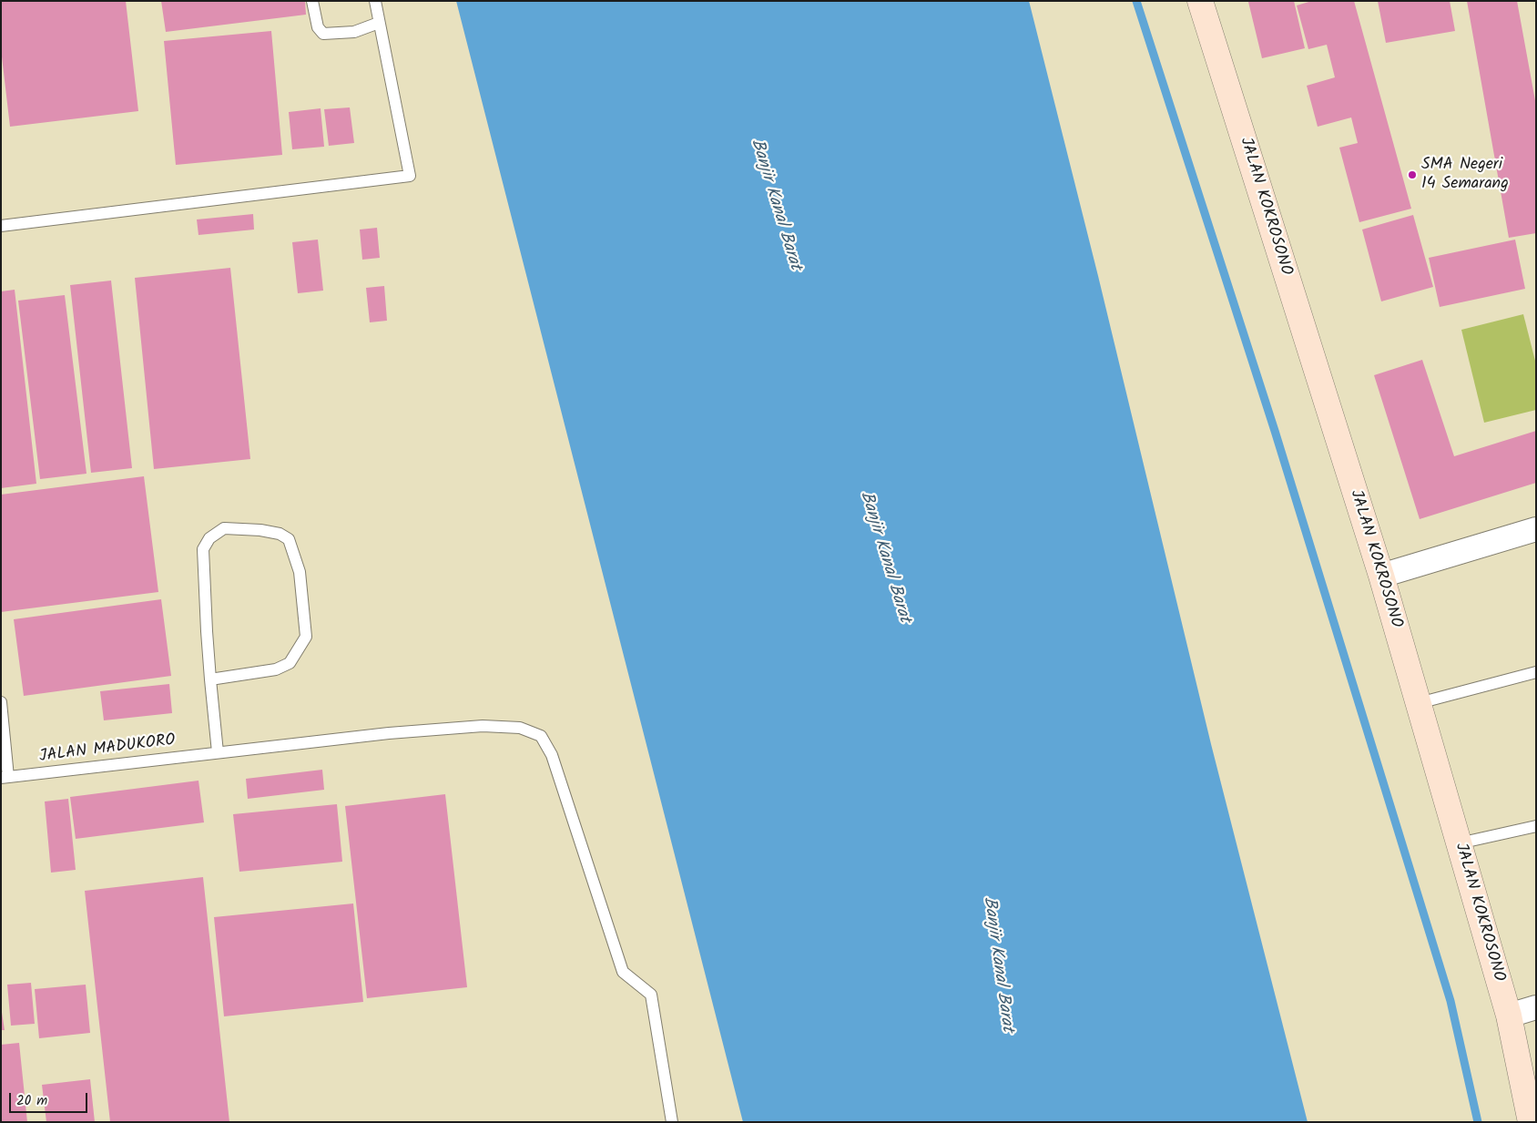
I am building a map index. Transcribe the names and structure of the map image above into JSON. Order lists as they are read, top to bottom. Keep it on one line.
{"streets":{"street":["JALAN KOKROSONO"],"lane":["JALAN MADUKORO"]},"water":["Banjir Kanal Barat"],"places":["SMA Negeri 14 Semarang"],"scale_bar":"20 m"}
